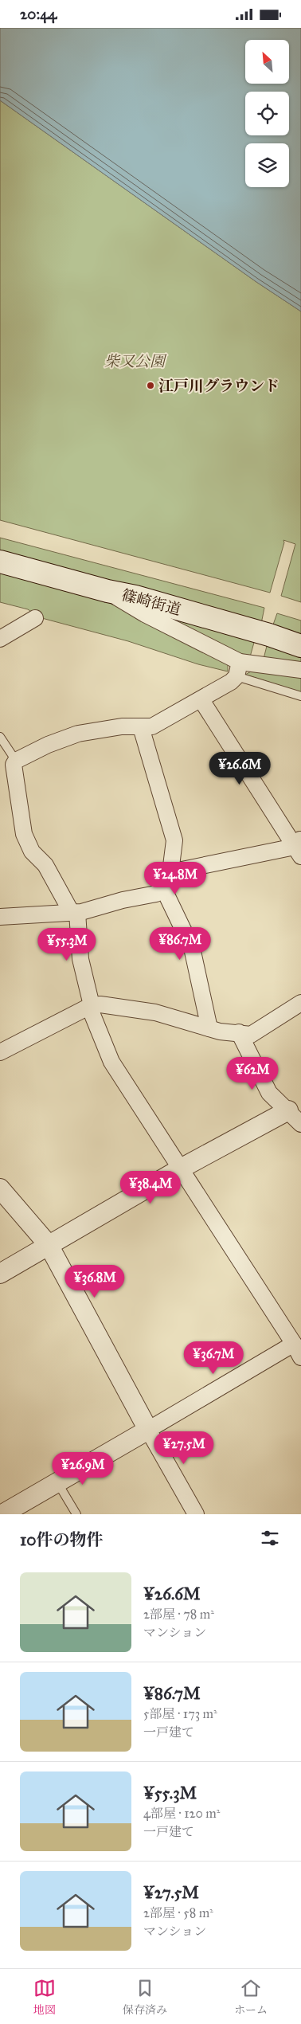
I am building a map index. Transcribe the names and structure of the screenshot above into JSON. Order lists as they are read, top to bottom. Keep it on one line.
{"streets":{"main road":["篠崎街道"]},"parks":["柴又公園"],"places":["江戸川グラウンド"],"north":"top left","page":{"status":"20:44","price":["¥26.6M","¥24.8M","¥86.7M","¥55.3M","¥62M","¥38.4M","¥36.8M","¥36.7M","¥27.5M","¥26.9M"],"heading":"10件の物件","list":[{"name":"¥26.6M","note":"2部屋 · 78 m² · マンション"},{"name":"¥86.7M","note":"5部屋 · 173 m² · 一戸建て"},{"name":"¥55.3M","note":"4部屋 · 120 m² · 一戸建て"},{"name":"¥27.5M","note":"2部屋 · 58 m² · マンション"}],"tabs":["地図","保存済み","ホーム"]}}
